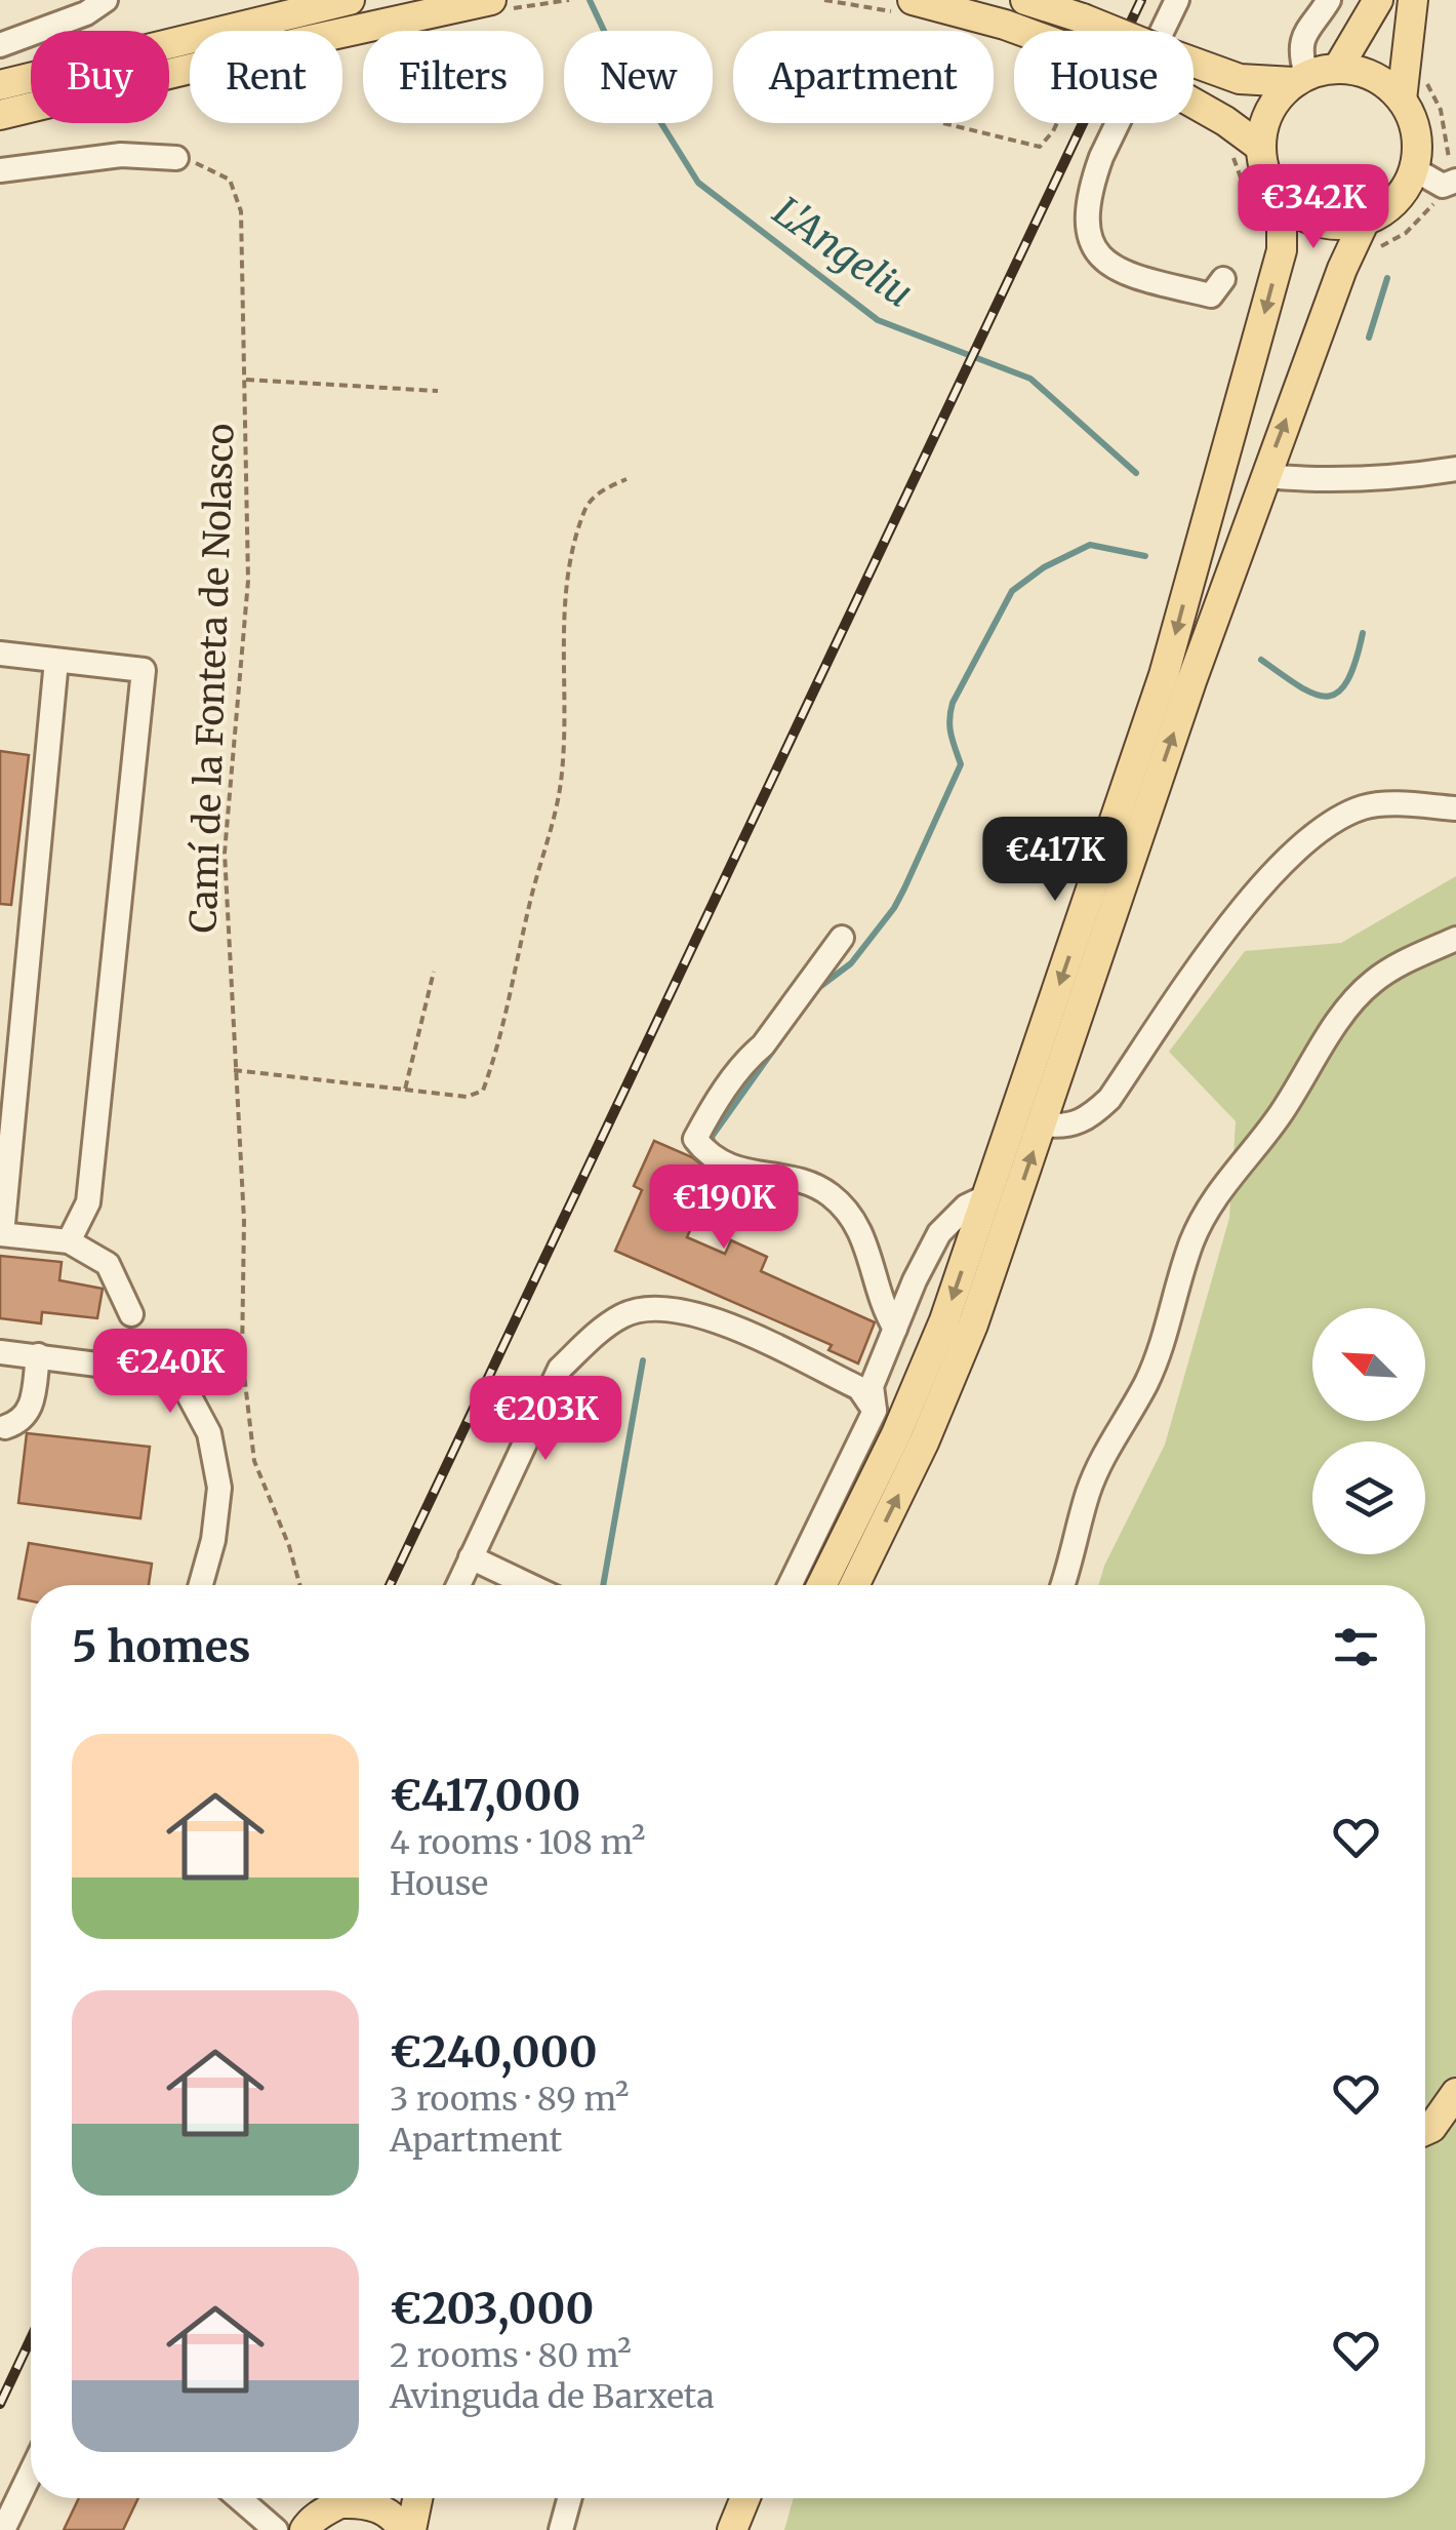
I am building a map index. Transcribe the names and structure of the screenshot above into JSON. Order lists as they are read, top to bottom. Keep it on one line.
{"streets":{"path":["Camí de la Fonteta de Nolasco"]},"water":["L'Angeliu"],"north":"top left","page":{"chip":["Buy","Rent","Filters","New","Apartment","House"],"price":["€342K","€417K","€190K","€240K","€203K"],"heading":"5 homes","list":[{"name":"€417,000","note":"4 rooms · 108 m² · House"},{"name":"€240,000","note":"3 rooms · 89 m² · Apartment"},{"name":"€203,000","note":"2 rooms · 80 m² · Avinguda de Barxeta"}]}}
